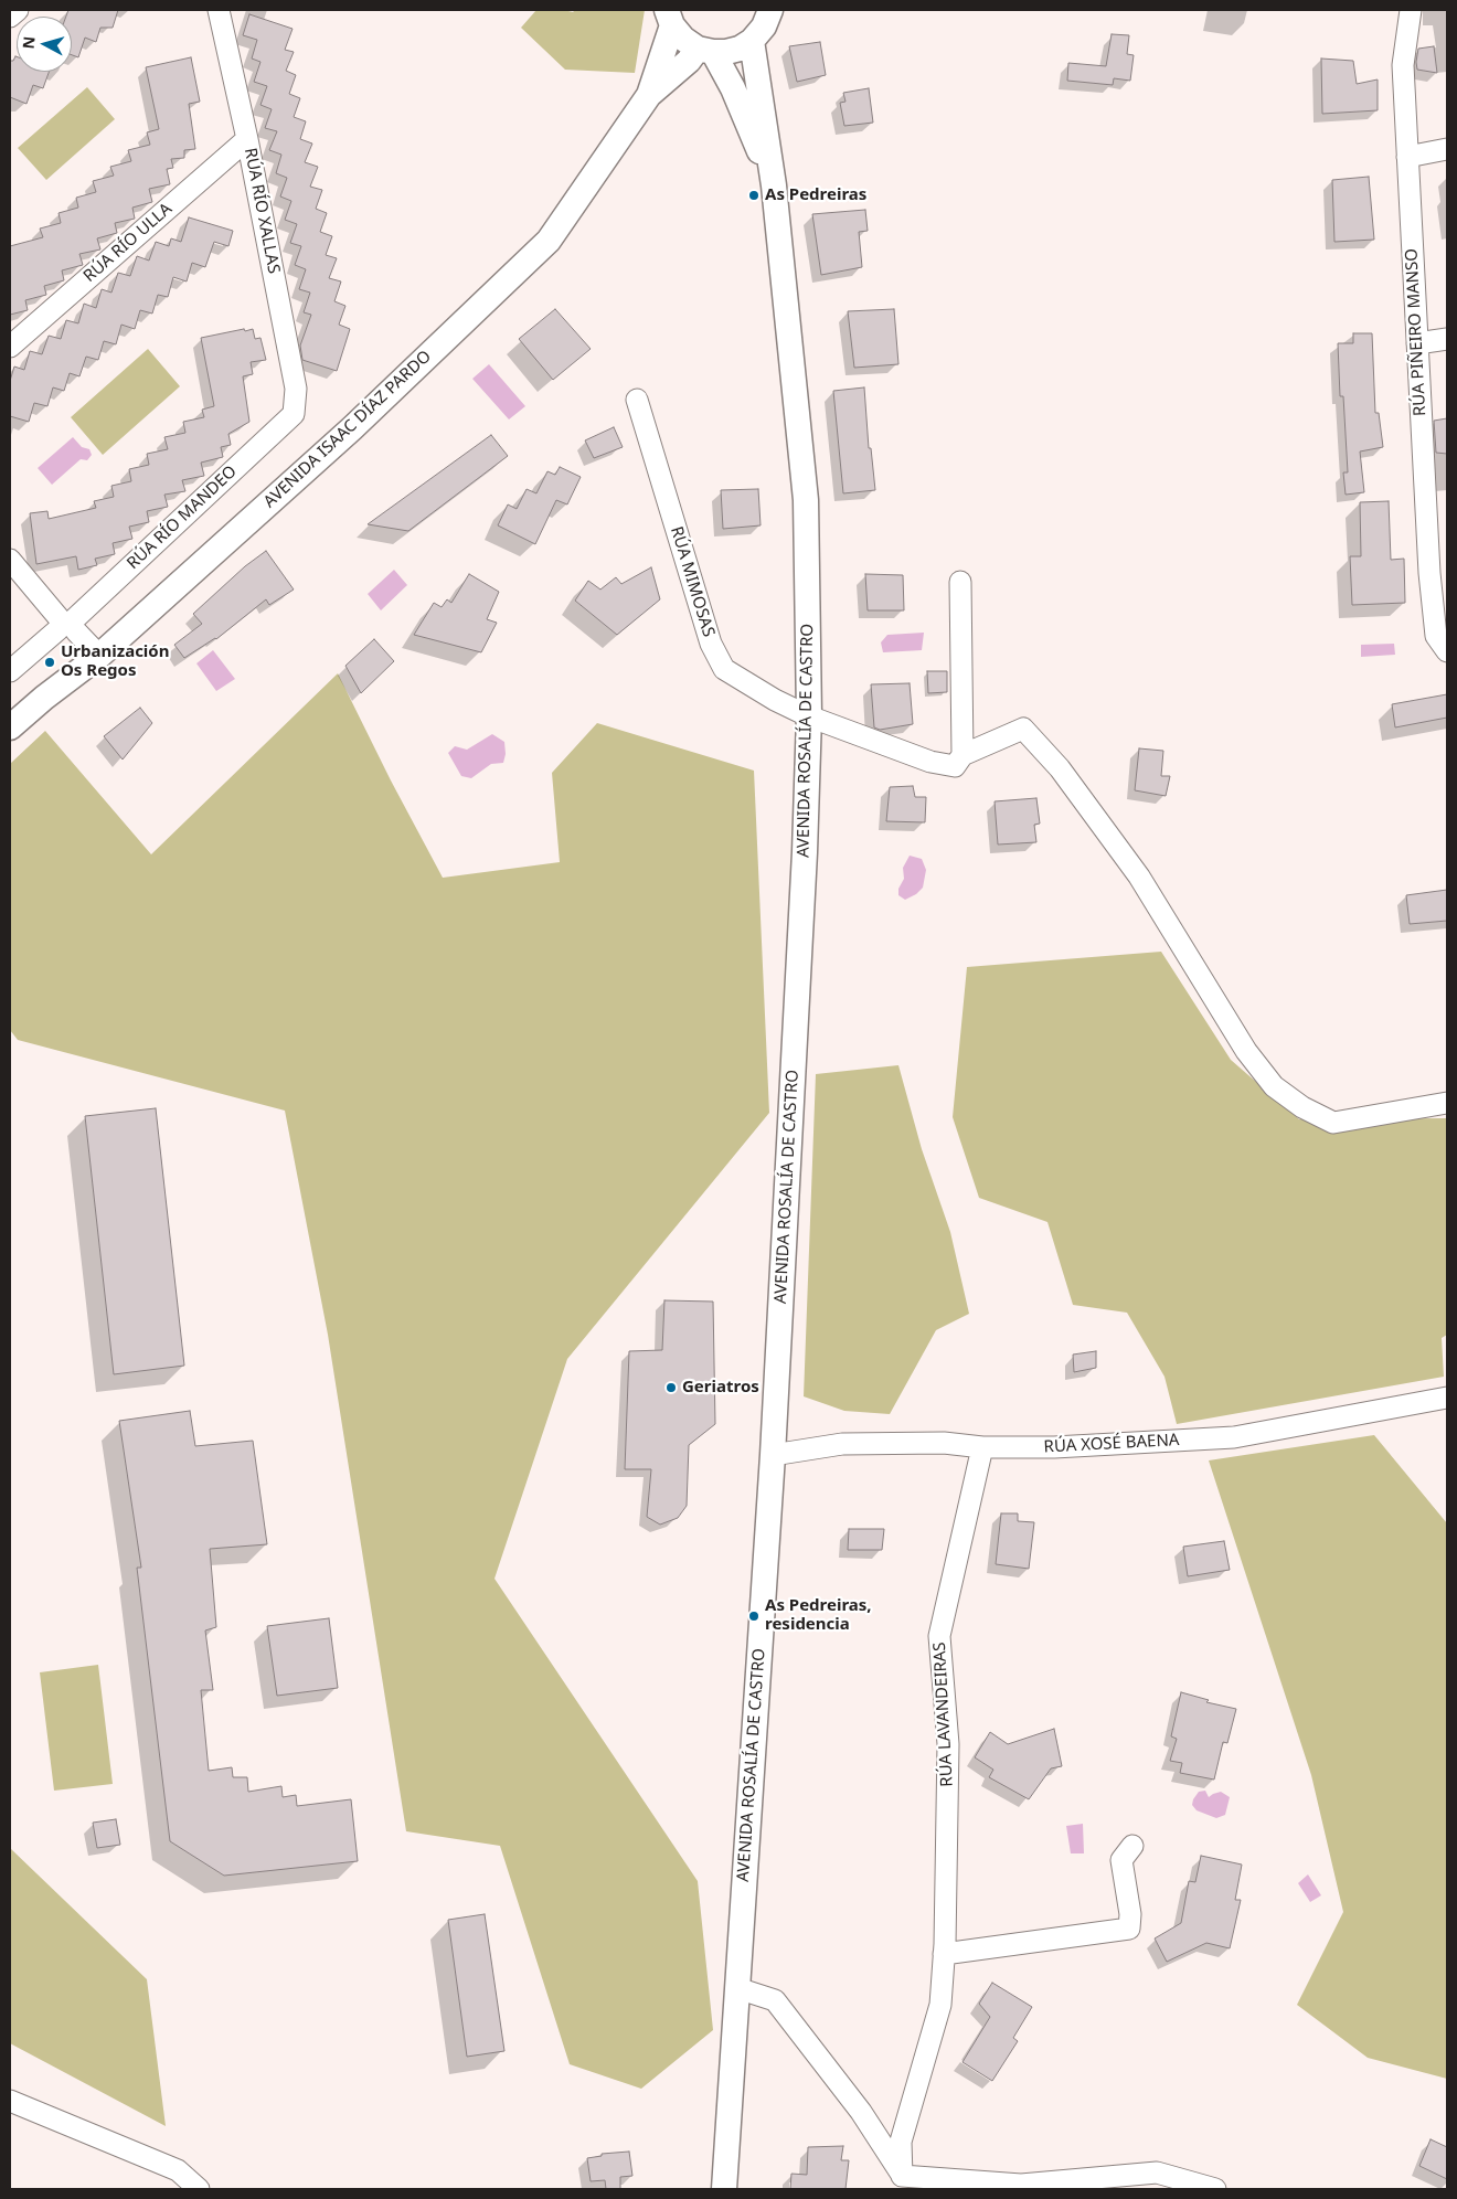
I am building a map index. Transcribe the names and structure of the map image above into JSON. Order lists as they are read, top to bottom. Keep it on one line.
{"streets":{"street":["RÚA RÍO XALLAS","RÚA RÍO ULLA","RÚA PIÑEIRO MANSO","AVENIDA ISAAC DÍAZ PARDO","RÚA RÍO MANDEO","RÚA MIMOSAS","AVENIDA ROSALÍA DE CASTRO","RÚA XOSÉ BAENA","RÚA LAVANDEIRAS"]},"crossings":[["RÚA RÍO XALLAS","RÚA RÍO ULLA"],["RÚA RÍO XALLAS","RÚA RÍO MANDEO"],["AVENIDA ISAAC DÍAZ PARDO","AVENIDA ROSALÍA DE CASTRO"],["RÚA MIMOSAS","AVENIDA ROSALÍA DE CASTRO"],["AVENIDA ROSALÍA DE CASTRO","RÚA XOSÉ BAENA"],["RÚA XOSÉ BAENA","RÚA LAVANDEIRAS"]],"places":["As Pedreiras","Urbanización Os Regos","Geriatros","As Pedreiras, residencia"],"north":"left"}
